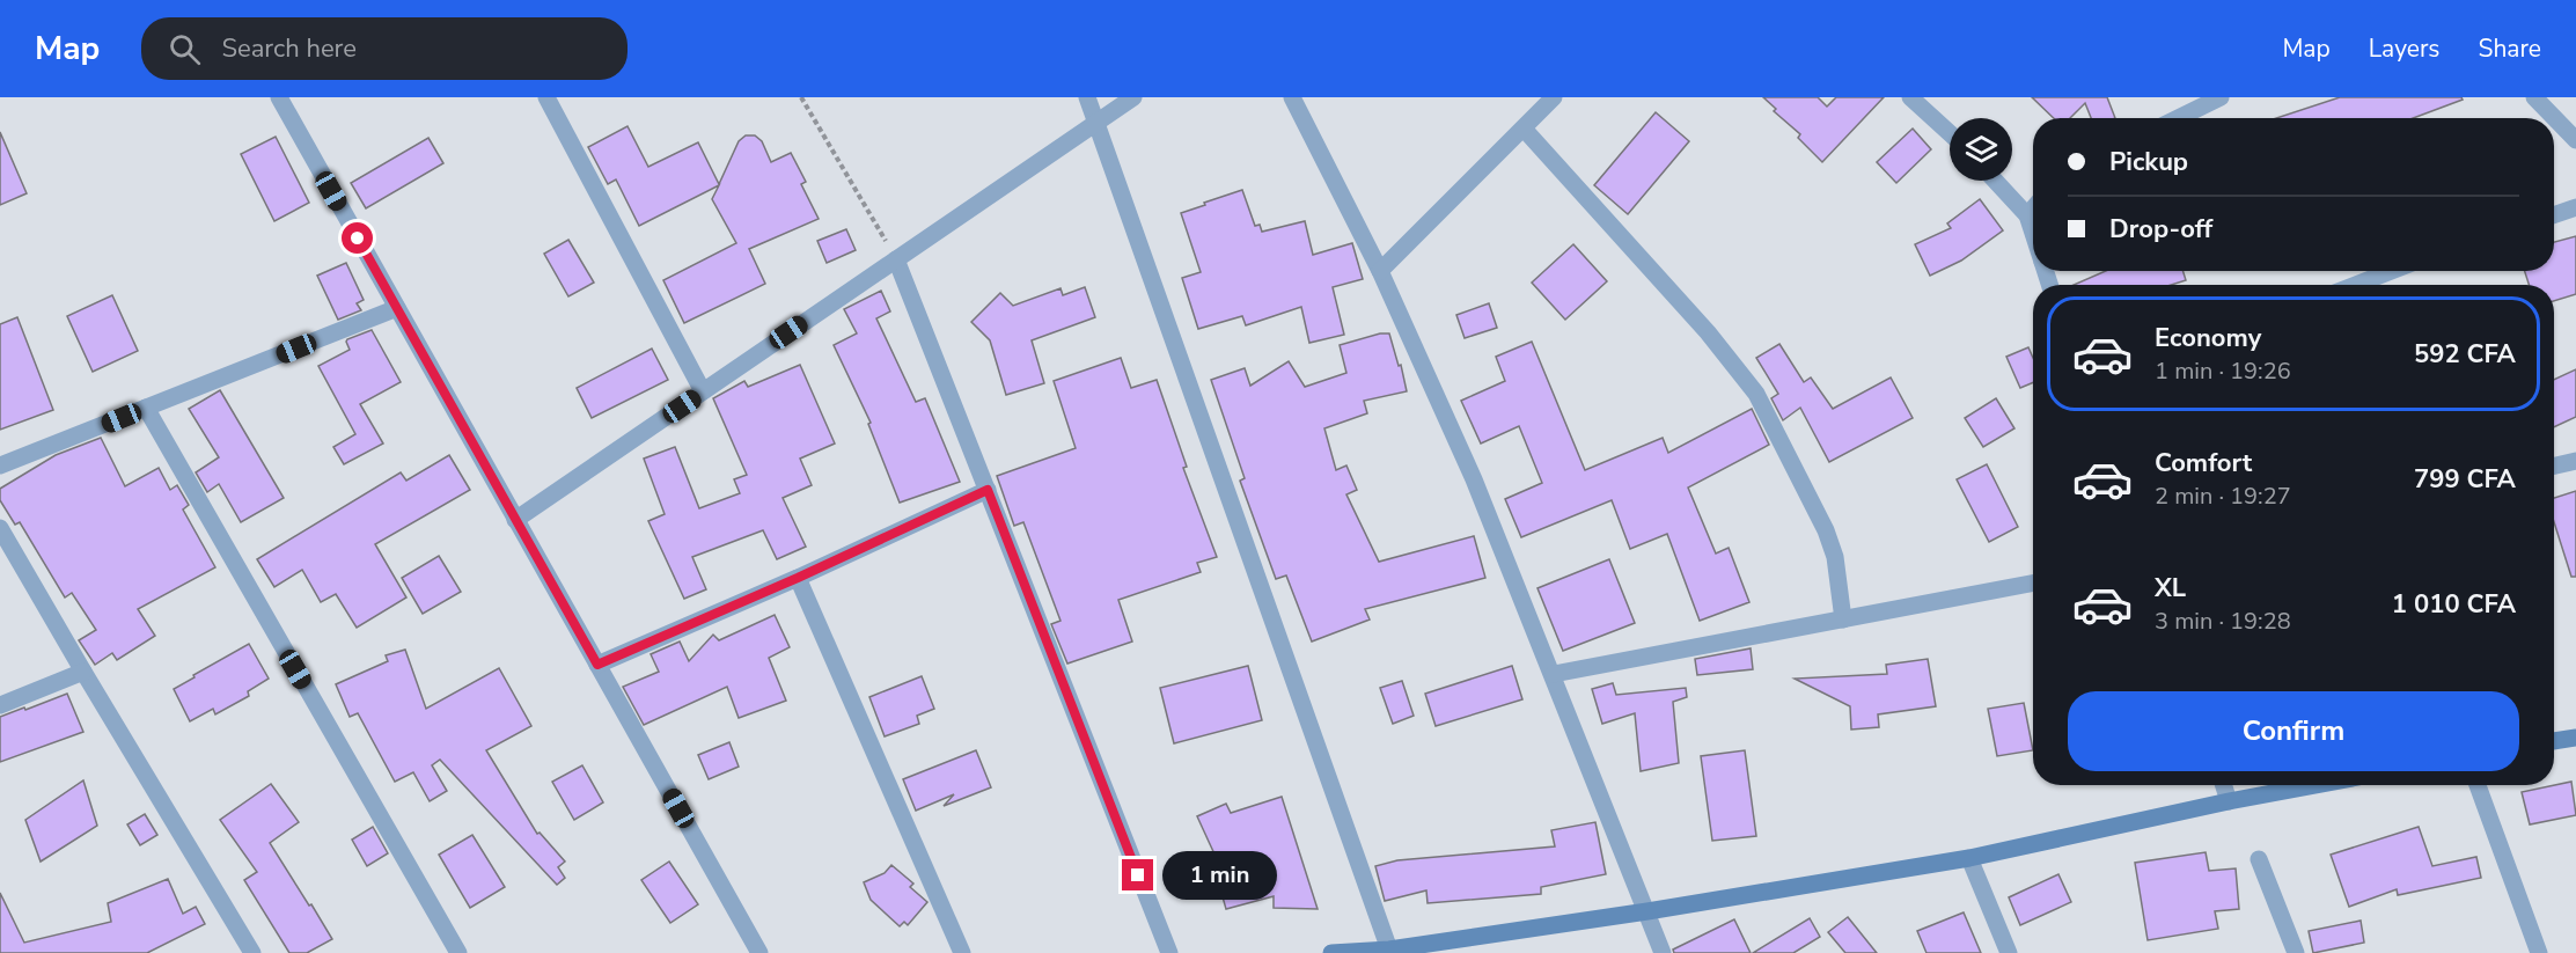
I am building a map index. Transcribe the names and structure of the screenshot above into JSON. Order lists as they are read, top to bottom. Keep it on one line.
{"page":{"header":"Map","search":"Search here","nav":["Map","Layers","Share"],"banner":["Pickup","Drop-off"],"list":[{"name":"Economy","note":"1 min · 19:26","value":"592 CFA"},{"name":"Comfort","note":"2 min · 19:27","value":"799 CFA"},{"name":"XL","note":"3 min · 19:28","value":"1 010 CFA"}],"buttons":"Confirm","bubble":"1 min"}}
